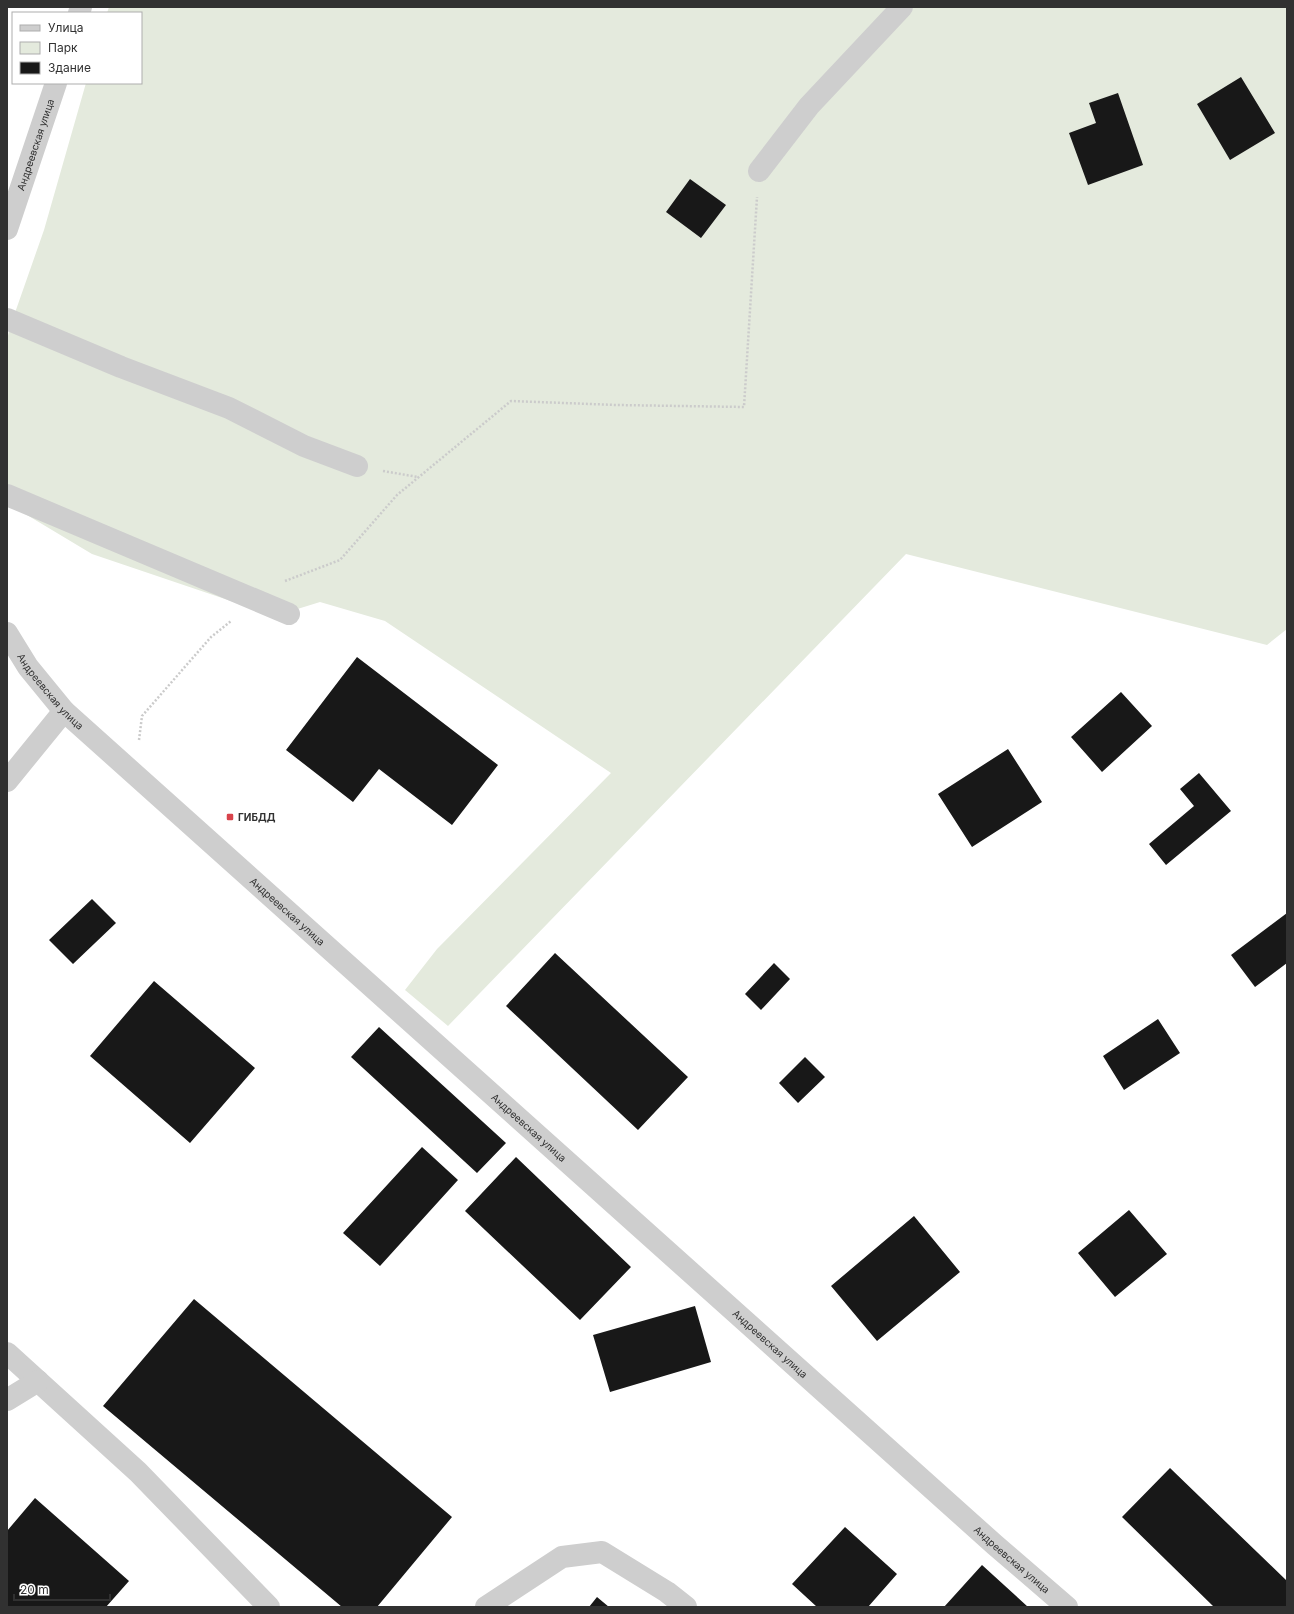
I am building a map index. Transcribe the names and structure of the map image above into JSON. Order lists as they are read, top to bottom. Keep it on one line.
{"streets":{"street":["Андреевская улица"]},"places":{"transit":["ГИБДД"]},"legend":["Улица","Парк","Здание"],"scale_bar":"20 m"}
